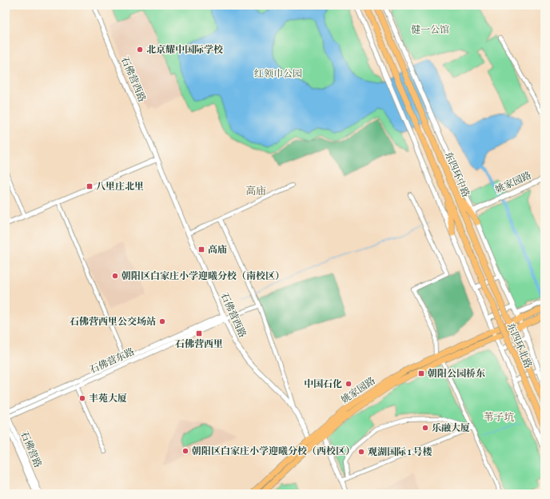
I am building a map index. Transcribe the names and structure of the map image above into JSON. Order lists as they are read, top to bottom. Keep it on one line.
{"streets":{"main road":["东四环中路","姚家园路","东四环北路"],"street":["石佛营西路","石佛营东路","石佛营路"]},"crossings":[["石佛营西路","姚家园路"],["石佛营西路","石佛营东路"],["东四环中路","姚家园路"],["东四环中路","东四环北路"],["姚家园路","东四环北路"],["石佛营东路","石佛营路"]],"districts":["高庙","苇子坑"],"parks":["健一公馆","红领巾公园"],"places":{"other":["北京耀中国际学校","朝阳区白家庄小学迎曦分校（南校区）","石佛营西里公交场站","中国石化","丰苑大厦","乐融大厦","朝阳区白家庄小学迎曦分校（西校区）","观湖国际 1 号楼"],"transit":["八里庄北里","高庙","石佛营西里","朝阳公园桥东"]}}
